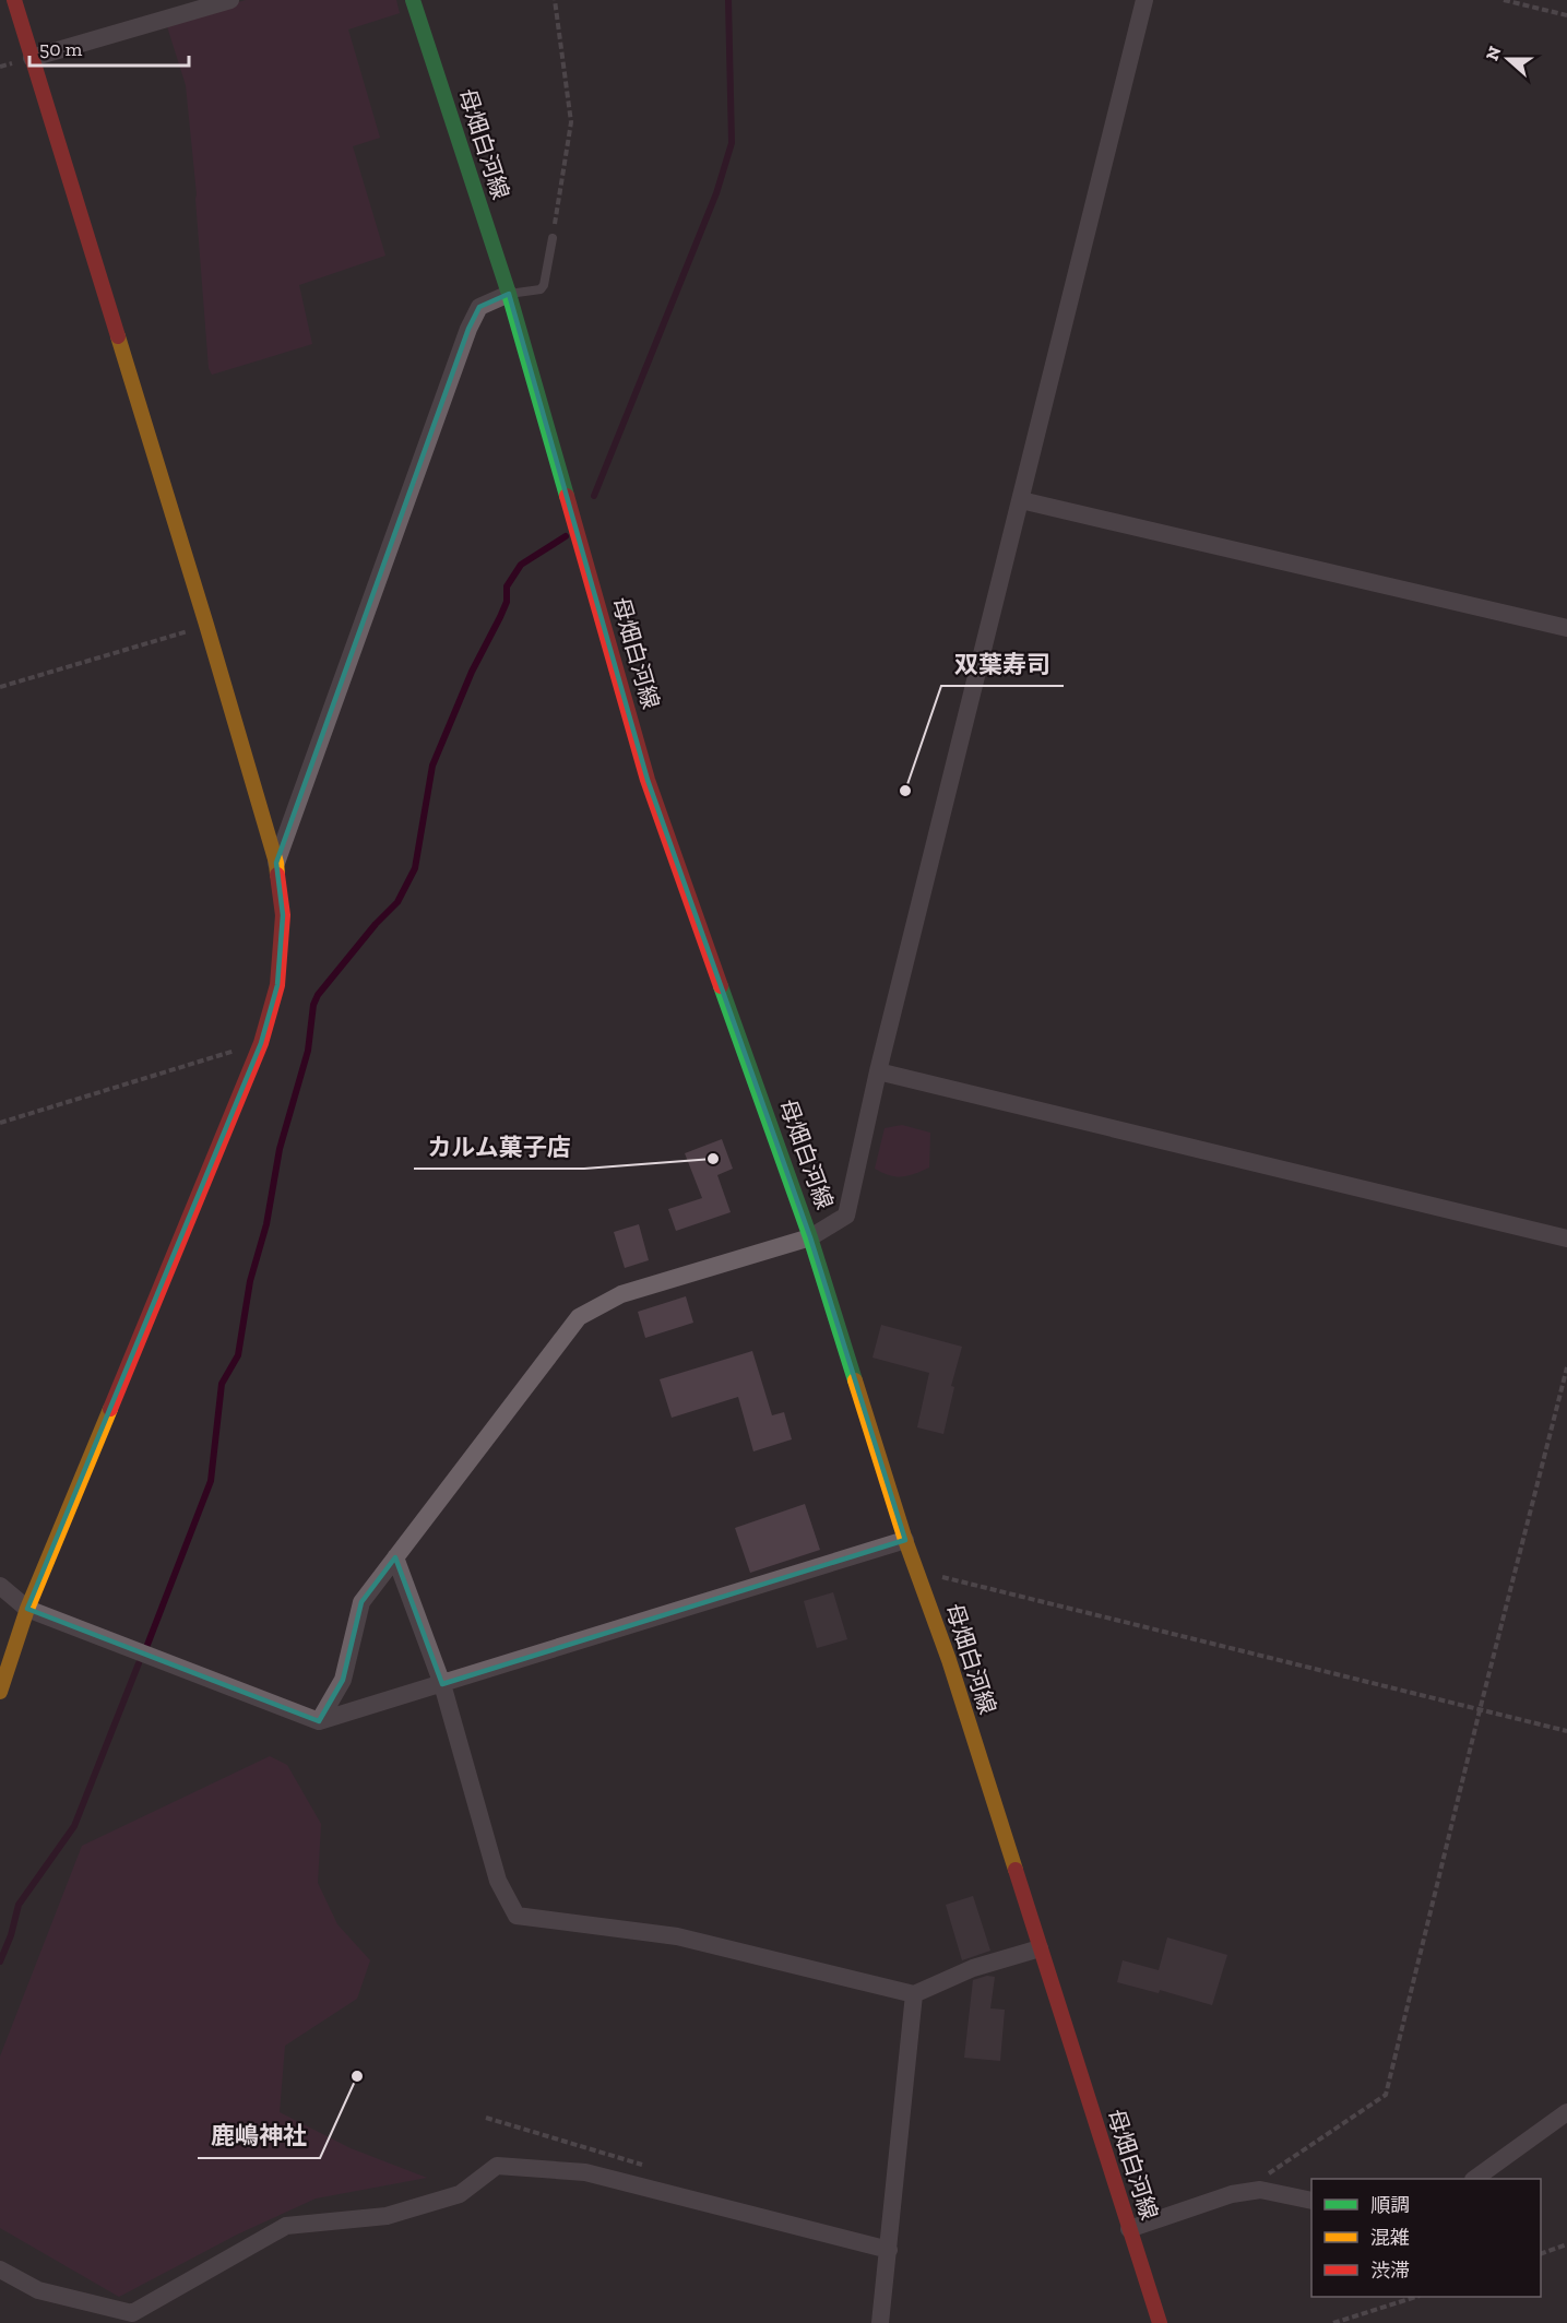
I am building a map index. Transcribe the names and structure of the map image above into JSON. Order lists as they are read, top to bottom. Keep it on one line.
{"streets":{"main road":["母畑白河線"]},"places":["双葉寿司","カルム菓子店","鹿嶋神社"],"legend":["順調","混雑","渋滞"],"scale_bar":"50 m","north":"left"}
